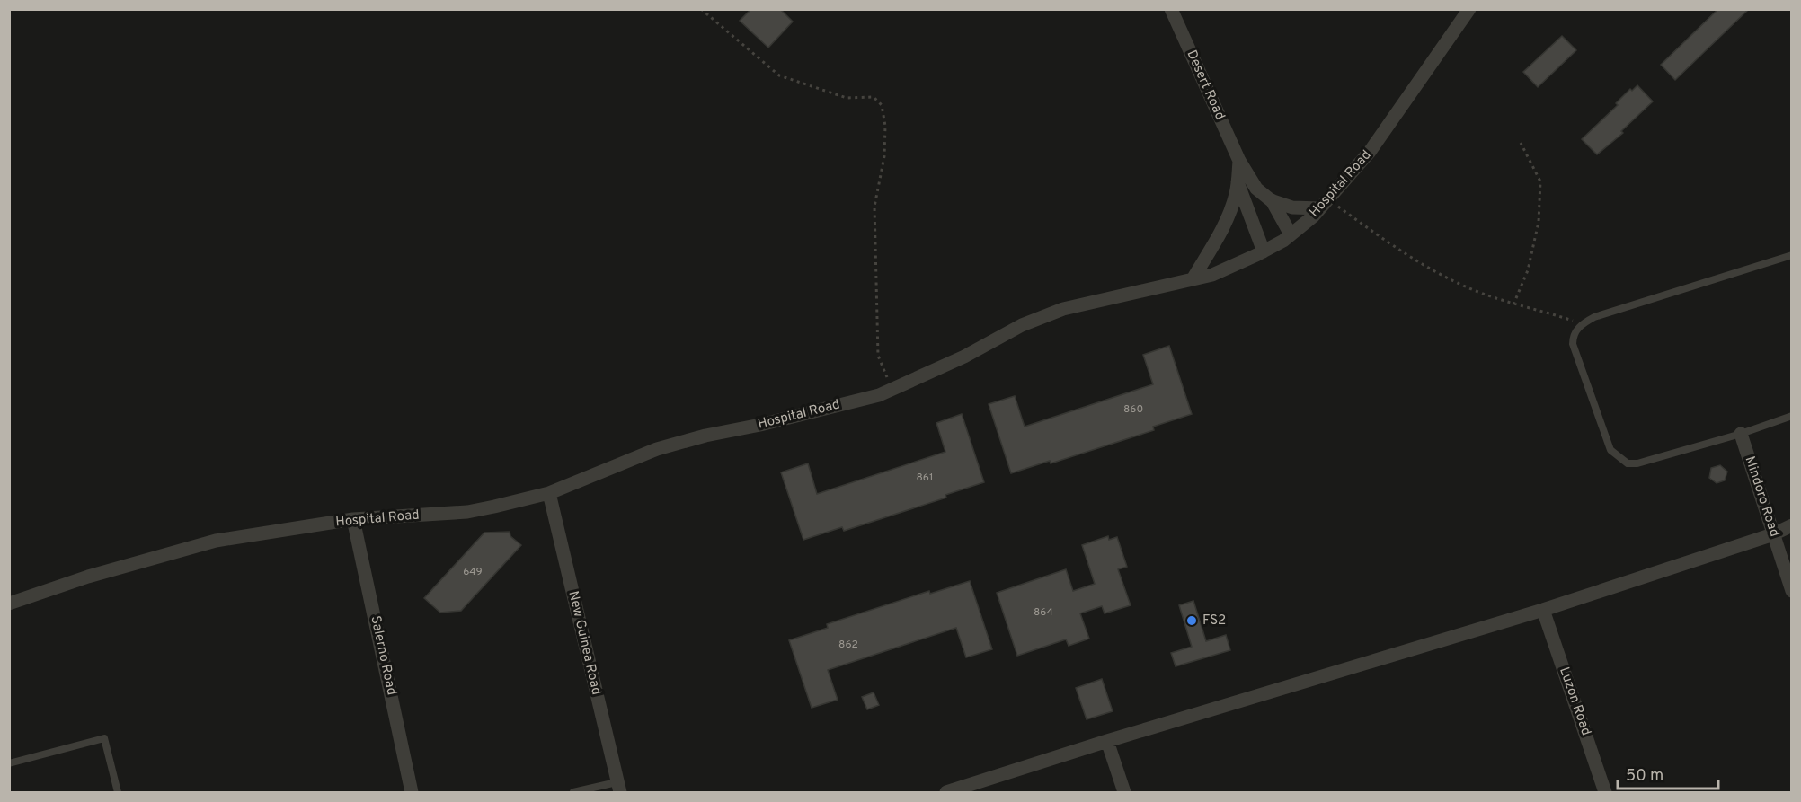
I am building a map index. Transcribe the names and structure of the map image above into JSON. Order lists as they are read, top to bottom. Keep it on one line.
{"streets":{"street":["Desert Road","Hospital Road","Mindoro Road","New Guinea Road","Salerno Road","Luzon Road"]},"crossings":[["Desert Road","Hospital Road"],["Hospital Road","New Guinea Road"],["Hospital Road","Salerno Road"]],"places":["FS2"],"house_numbers":["860","861","649","864","862"],"scale_bar":"50 m"}
